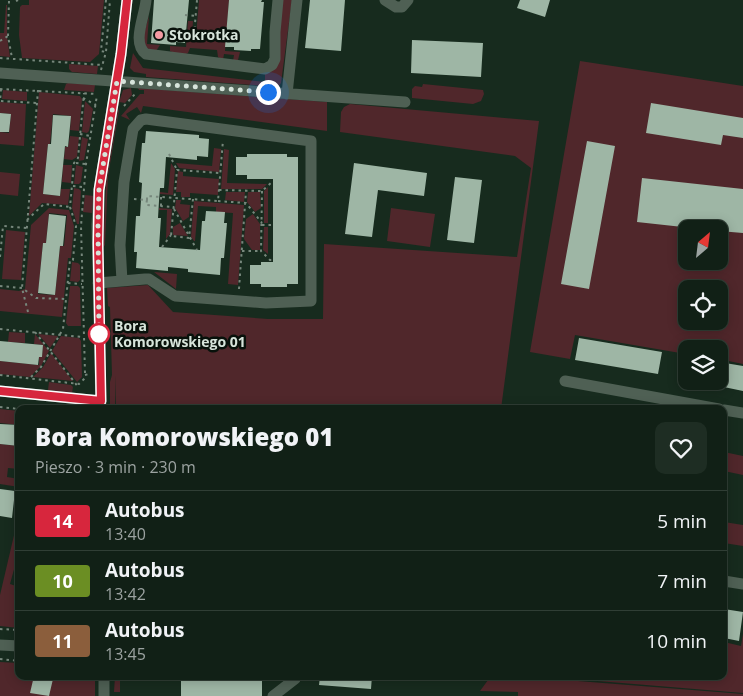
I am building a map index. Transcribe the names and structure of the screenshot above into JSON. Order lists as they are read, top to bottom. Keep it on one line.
{"places":["Stokrotka","Bora Komorowskiego 01"],"lines":["bus line 14"],"north":"top right","page":{"heading":["Bora Komorowskiego 01","Pieszo · 3 min · 230 m"],"list":[{"mark":"14","name":"Autobus","note":"13:40","value":"5 min"},{"mark":"10","name":"Autobus","note":"13:42","value":"7 min"},{"mark":"11","name":"Autobus","note":"13:45","value":"10 min"}]}}
